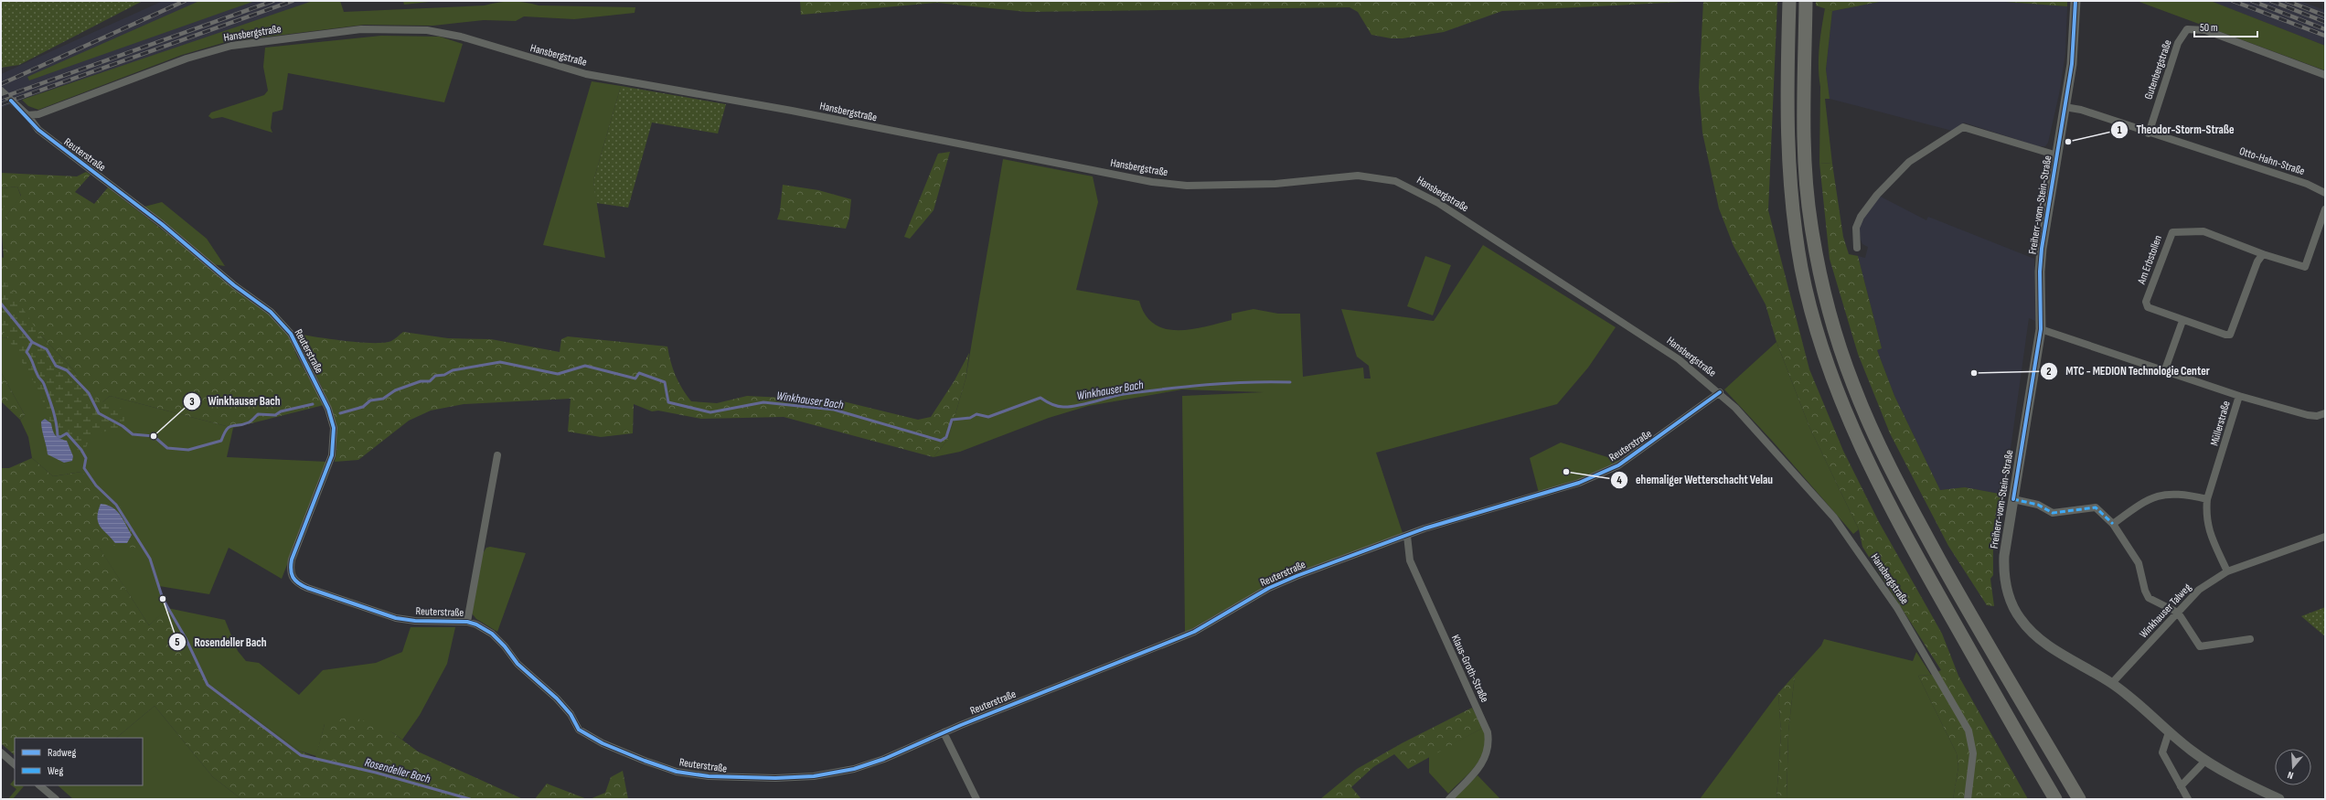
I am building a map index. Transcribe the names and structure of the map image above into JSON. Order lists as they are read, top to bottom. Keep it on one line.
{"streets":{"street":["Hansbergstraße","Gutenbergstraße","Reuterstraße","Otto-Hahn-Straße","Freiherr-vom-Stein-Straße","Am Erbstollen","Müllerstraße","Winkhauser Talweg","Klaus-Groth-Straße"]},"crossings":[["Hansbergstraße","Reuterstraße"],["Gutenbergstraße","Otto-Hahn-Straße"],["Reuterstraße","Klaus-Groth-Straße"],["Otto-Hahn-Straße","Freiherr-vom-Stein-Straße"],["Freiherr-vom-Stein-Straße","Müllerstraße"],["Freiherr-vom-Stein-Straße","Winkhauser Talweg"],["Müllerstraße","Winkhauser Talweg"]],"water":["Winkhauser Bach","Rosendeller Bach"],"places":["Theodor-Storm-Straße","MTC - MEDION Technologie Center","Winkhauser Bach","ehemaliger Wetterschacht Velau","Rosendeller Bach"],"legend":["Radweg","Weg"],"scale_bar":"50 m","north":"bottom"}
